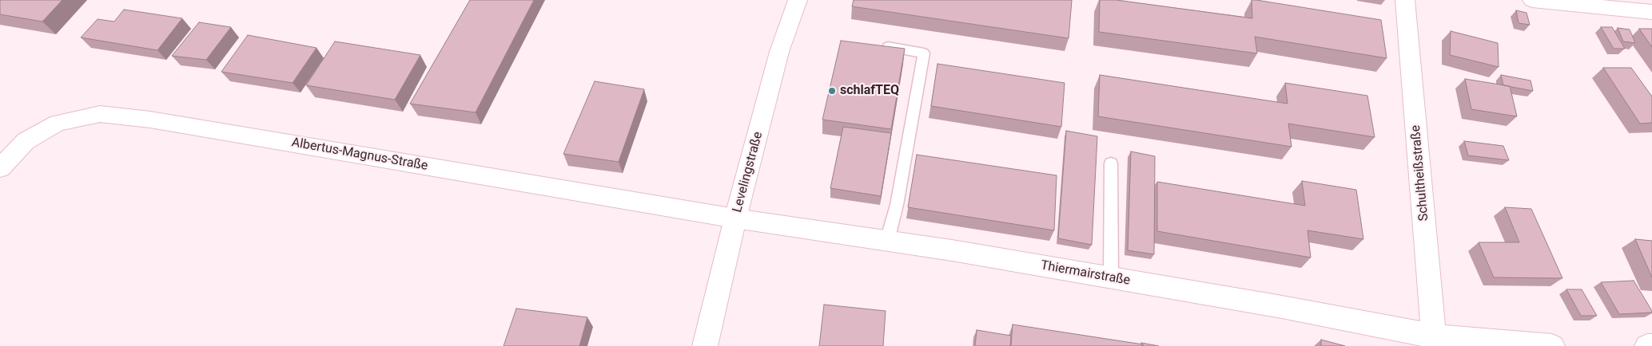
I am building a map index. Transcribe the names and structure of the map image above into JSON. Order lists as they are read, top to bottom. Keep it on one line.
{"streets":{"street":["Albertus-Magnus-Straße","Levelingstraße","Schultheißstraße","Thiermairstraße"]},"crossings":[["Albertus-Magnus-Straße","Levelingstraße"],["Albertus-Magnus-Straße","Thiermairstraße"],["Levelingstraße","Thiermairstraße"],["Schultheißstraße","Thiermairstraße"]],"places":["schlafTEQ"]}
